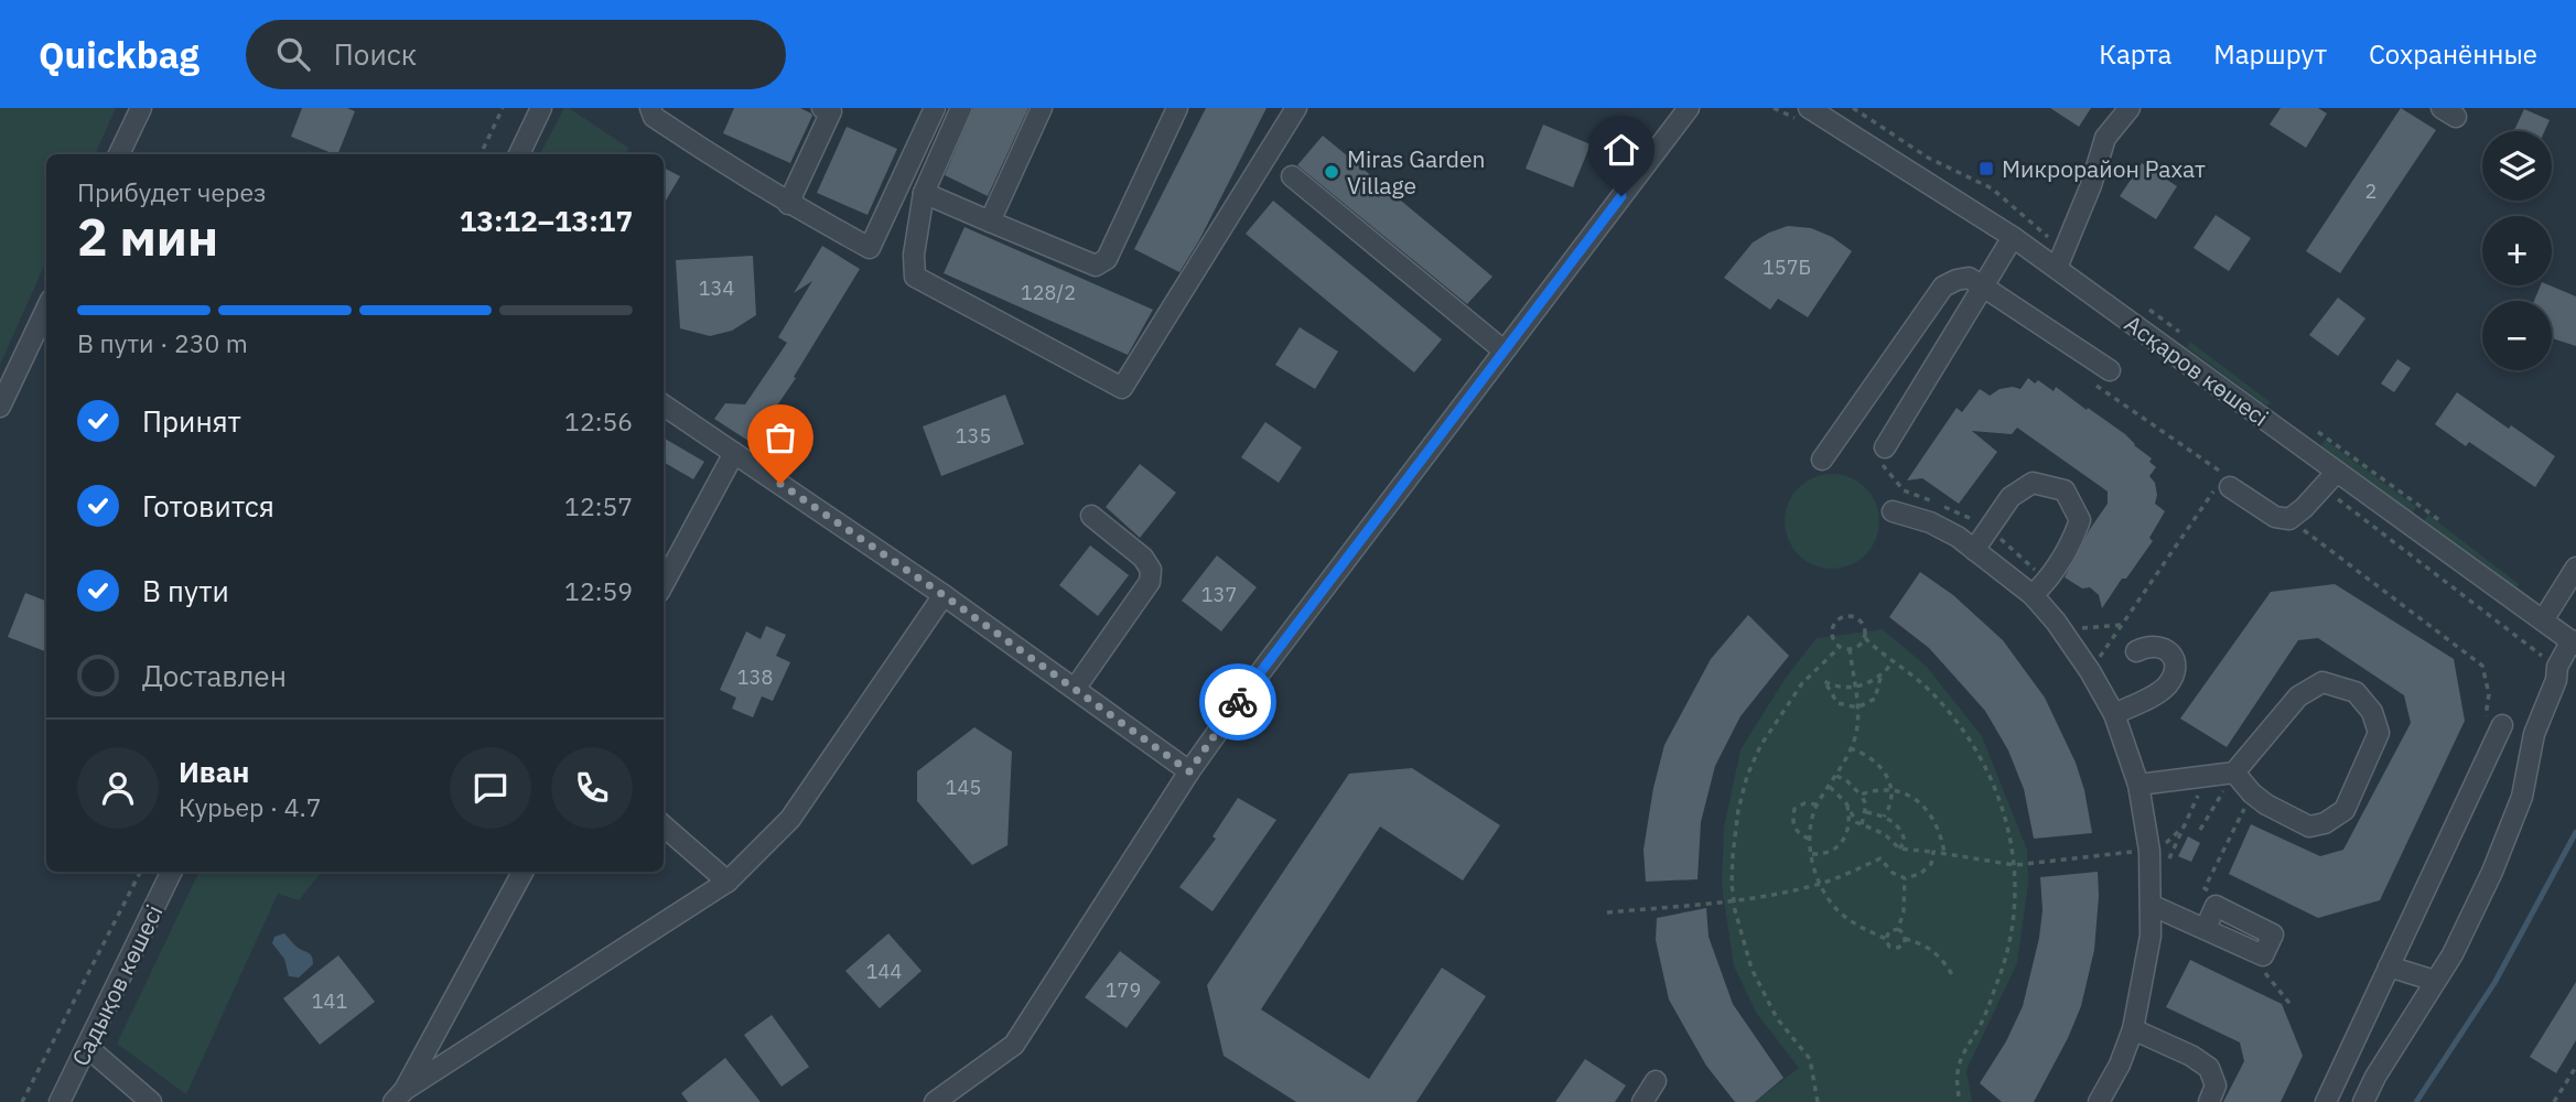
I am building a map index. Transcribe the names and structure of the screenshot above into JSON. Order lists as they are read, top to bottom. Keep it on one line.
{"streets":{"street":["Асқаров көшесі","Садықов көшесі"]},"places":{"transit":["Микрорайон Рахат"],"other":["Miras Garden Village"]},"house_numbers":["2","157Б","134","128/2","135","137","138","145","144","179","141"],"page":{"header":"Quickbag","search":"Поиск","nav":["Карта","Маршрут","Сохранённые"],"map_buttons":["+","−"],"heading":["2 мин","Прибудет через","13:12–13:17"],"panel":["Иван","Курьер · 4.7"],"bar":"В пути · 230 m","list":[["Принят","12:56"],["Готовится","12:57"],["В пути","12:59"],"Доставлен"]}}
